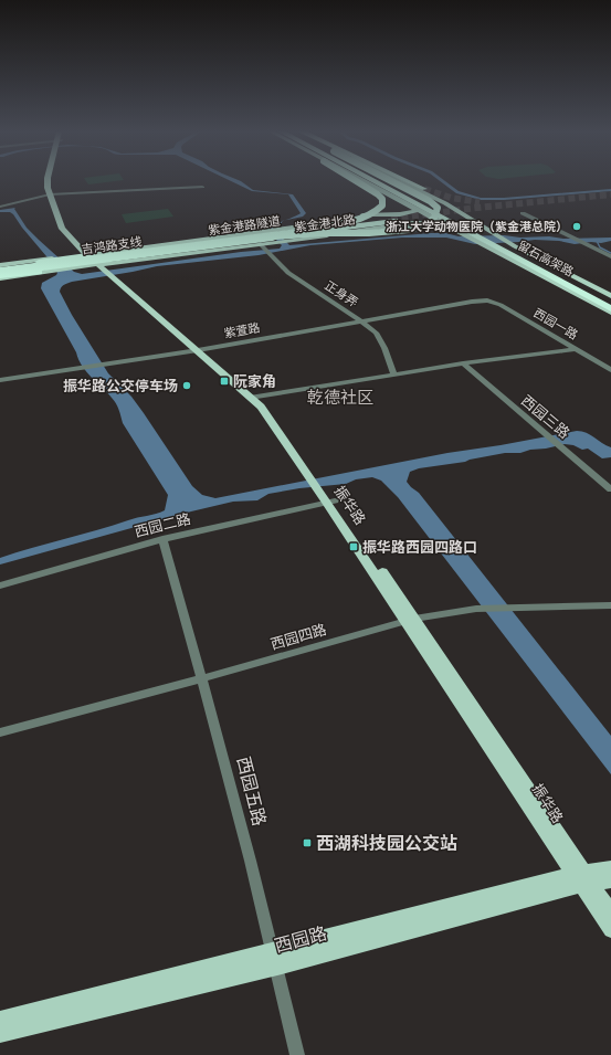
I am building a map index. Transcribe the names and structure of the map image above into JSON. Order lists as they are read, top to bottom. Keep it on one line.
{"streets":{"highway":["紫金港路隧道","吉鸿路支线","留石高架路"],"main road":["紫金港北路","振华路","西园路"],"street":["正身弄","西园一路","紫萱路","西园三路","西园二路","西园四路","西园五路"]},"crossings":[["紫金港北路","紫金港路隧道"],["紫金港北路","正身弄"],["紫金港北路","振华路"],["正身弄","紫萱路"],["西园一路","紫萱路"],["紫萱路","振华路"],["振华路","西园二路"],["振华路","西园四路"],["振华路","西园路"],["西园二路","西园五路"],["西园四路","西园五路"],["西园五路","西园路"]],"districts":["乾德社区"],"places":{"other":["浙江大学动物医院（紫金港总院）","振华路公交停车场"],"transit":["阮家角","振华路西园四路口","西湖科技园公交站"]}}
